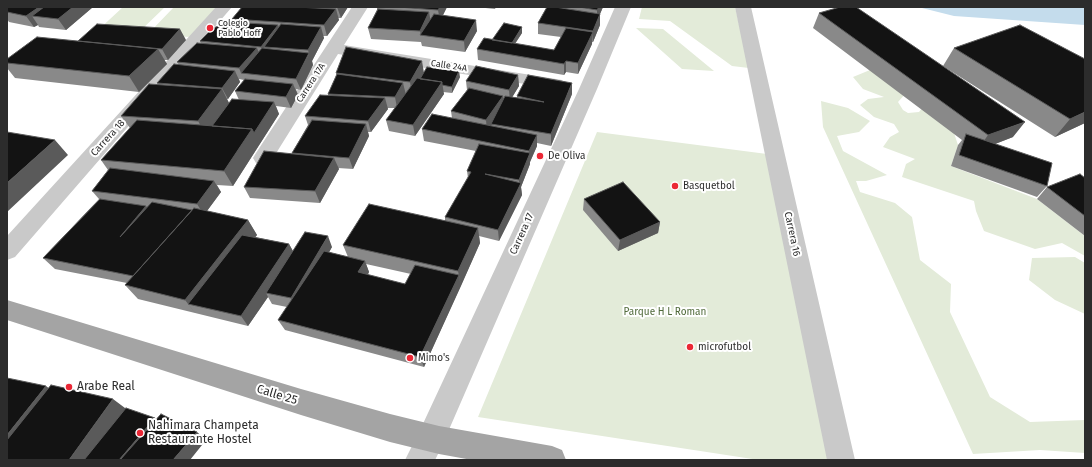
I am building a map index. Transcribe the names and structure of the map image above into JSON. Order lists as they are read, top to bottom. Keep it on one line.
{"streets":{"main road":["Calle 25"],"street":["Calle 24A","Carrera 17A","Carrera 18","Carrera 17","Carrera 16"]},"crossings":[["Calle 24A","Carrera 17A"],["Calle 24A","Carrera 17"],["Carrera 17","Calle 25"]],"parks":["Parque H L Roman"],"places":["Colegio Pablo Hoff","De Oliva","Basquetbol","microfutbol","Mimo's","Arabe Real","Nahimara Champeta Restaurante Hostel"]}
